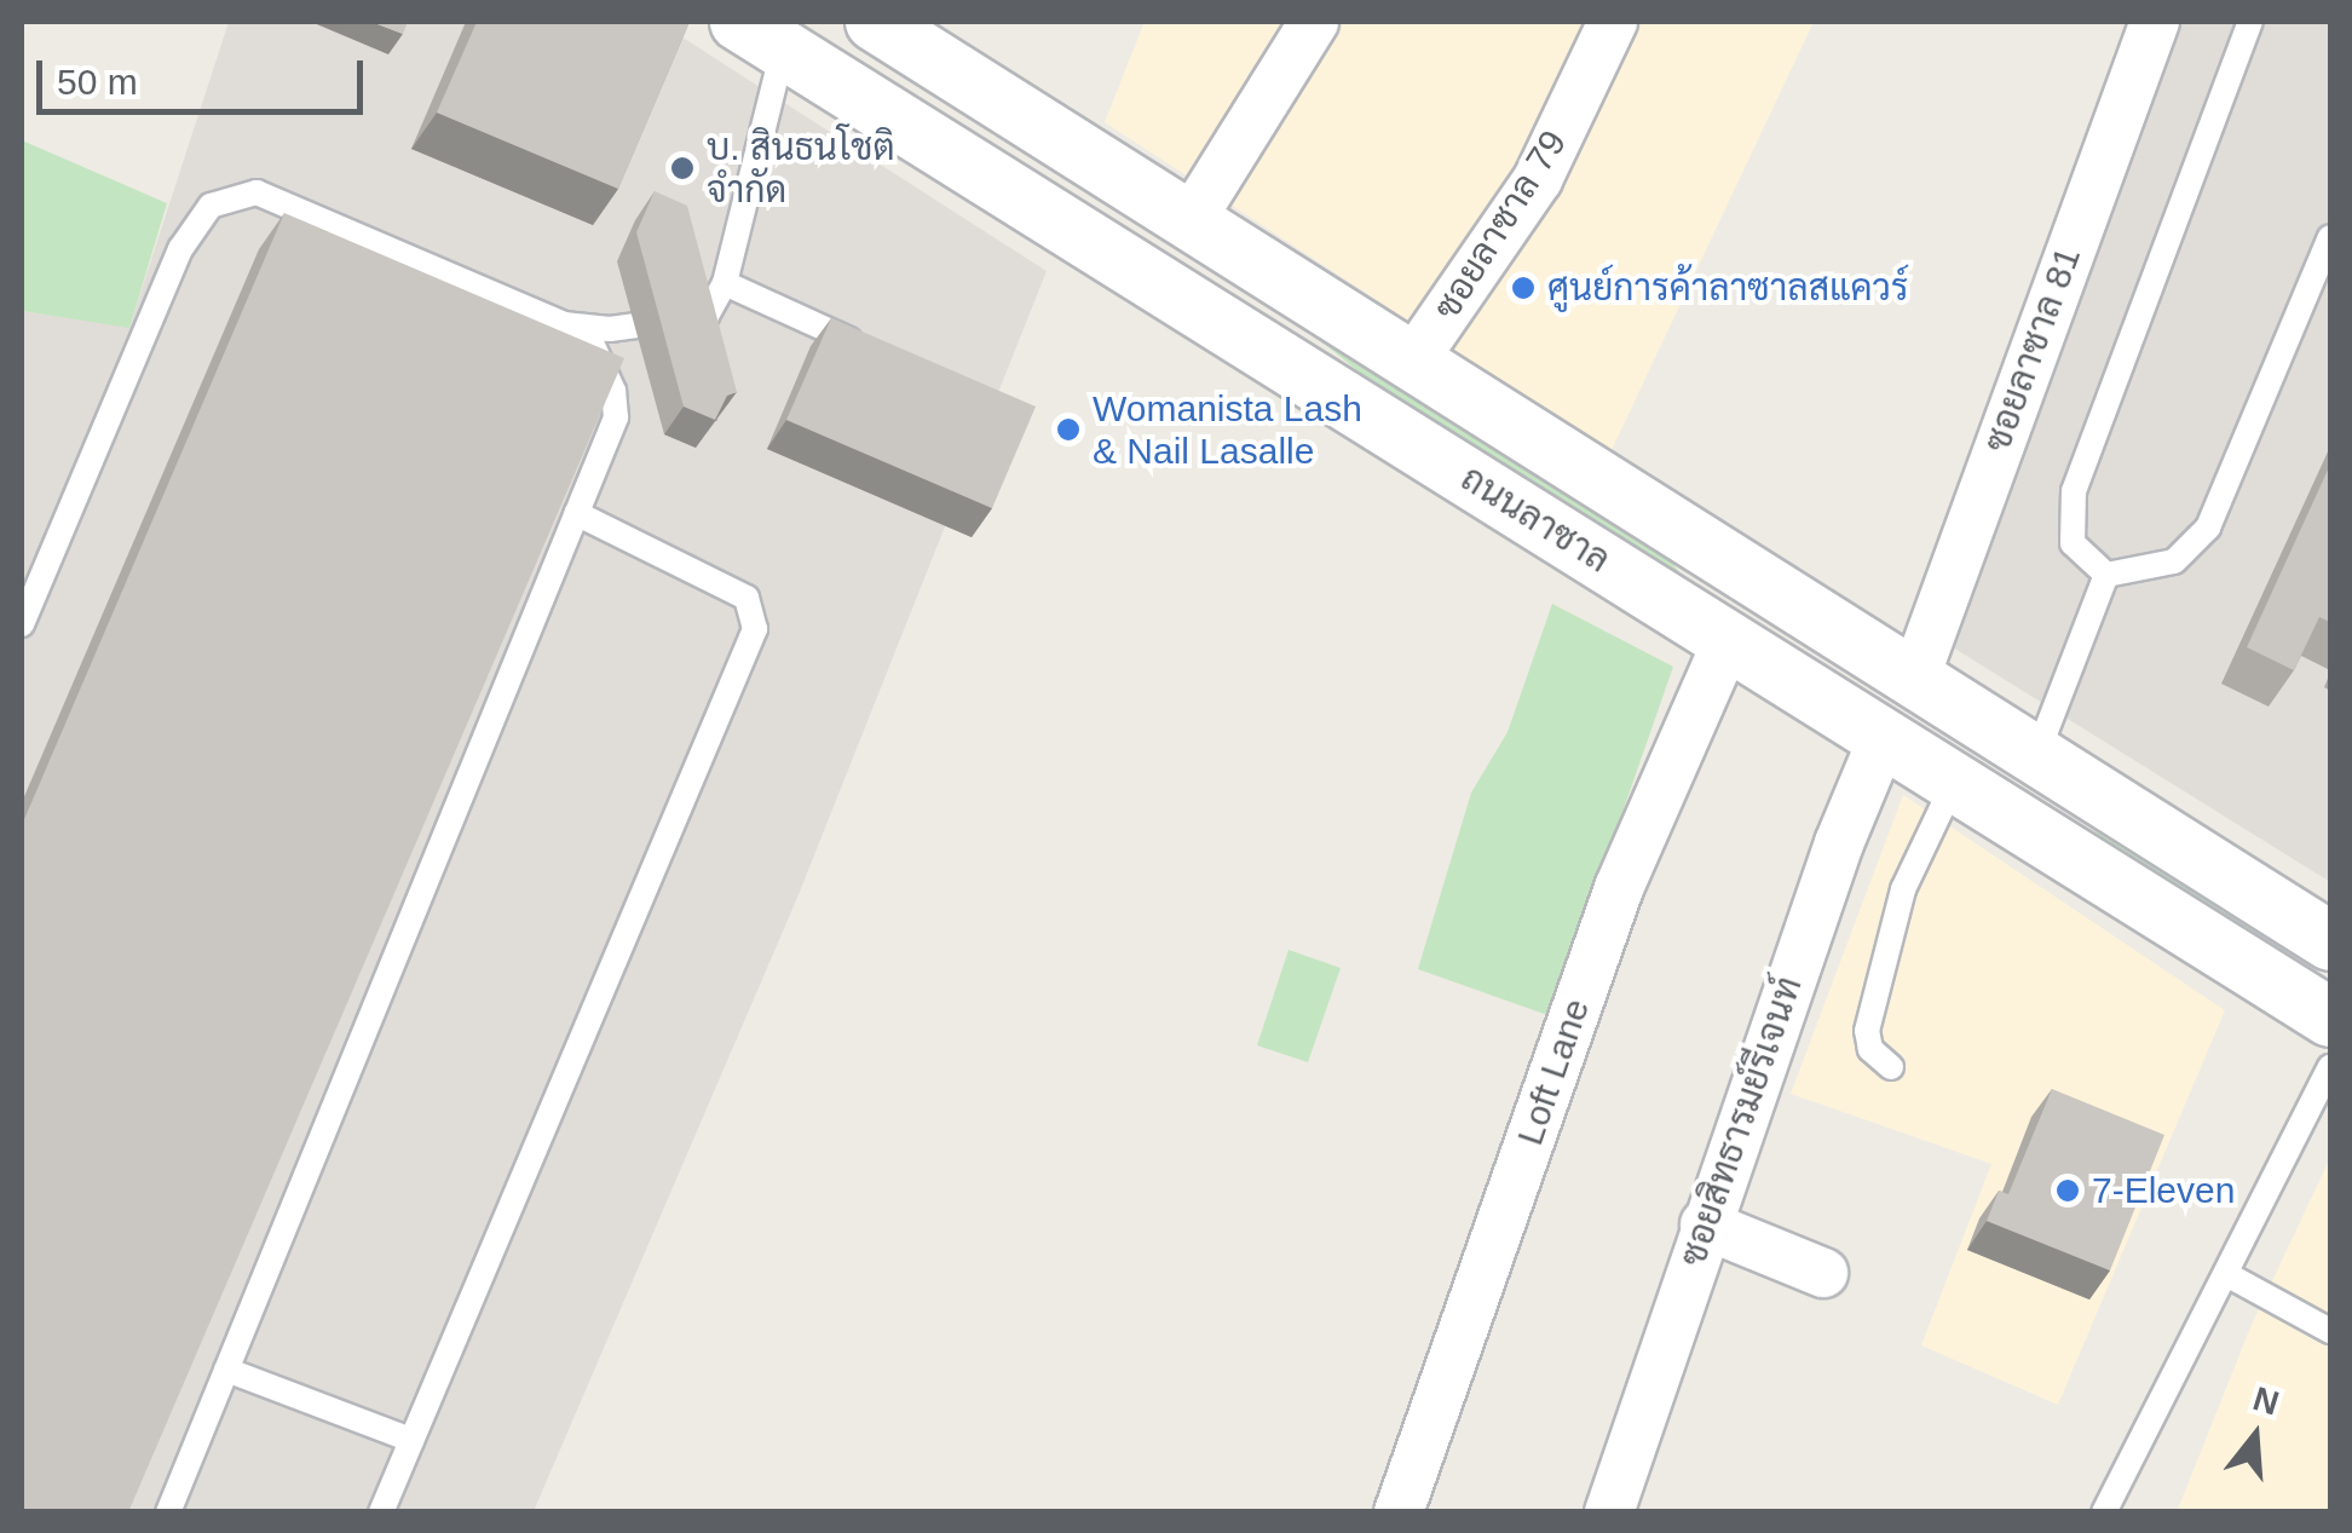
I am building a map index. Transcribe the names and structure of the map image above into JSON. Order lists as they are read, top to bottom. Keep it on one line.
{"streets":{"street":["ซอยลาซาล 79","ซอยลาซาล 81","ถนนลาซาล","Loft Lane","ซอยสิทธารมย์รีเจนท์"]},"crossings":[["ซอยลาซาล 79","ถนนลาซาล"],["ซอยลาซาล 81","ถนนลาซาล"],["ถนนลาซาล","Loft Lane"],["ถนนลาซาล","ซอยสิทธารมย์รีเจนท์"]],"places":["บ. สินธนโชติ จำกัด","ศูนย์การค้าลาซาลสแควร์","Womanista Lash & Nail Lasalle","7-Eleven"],"scale_bar":"50 m","north":"top"}
